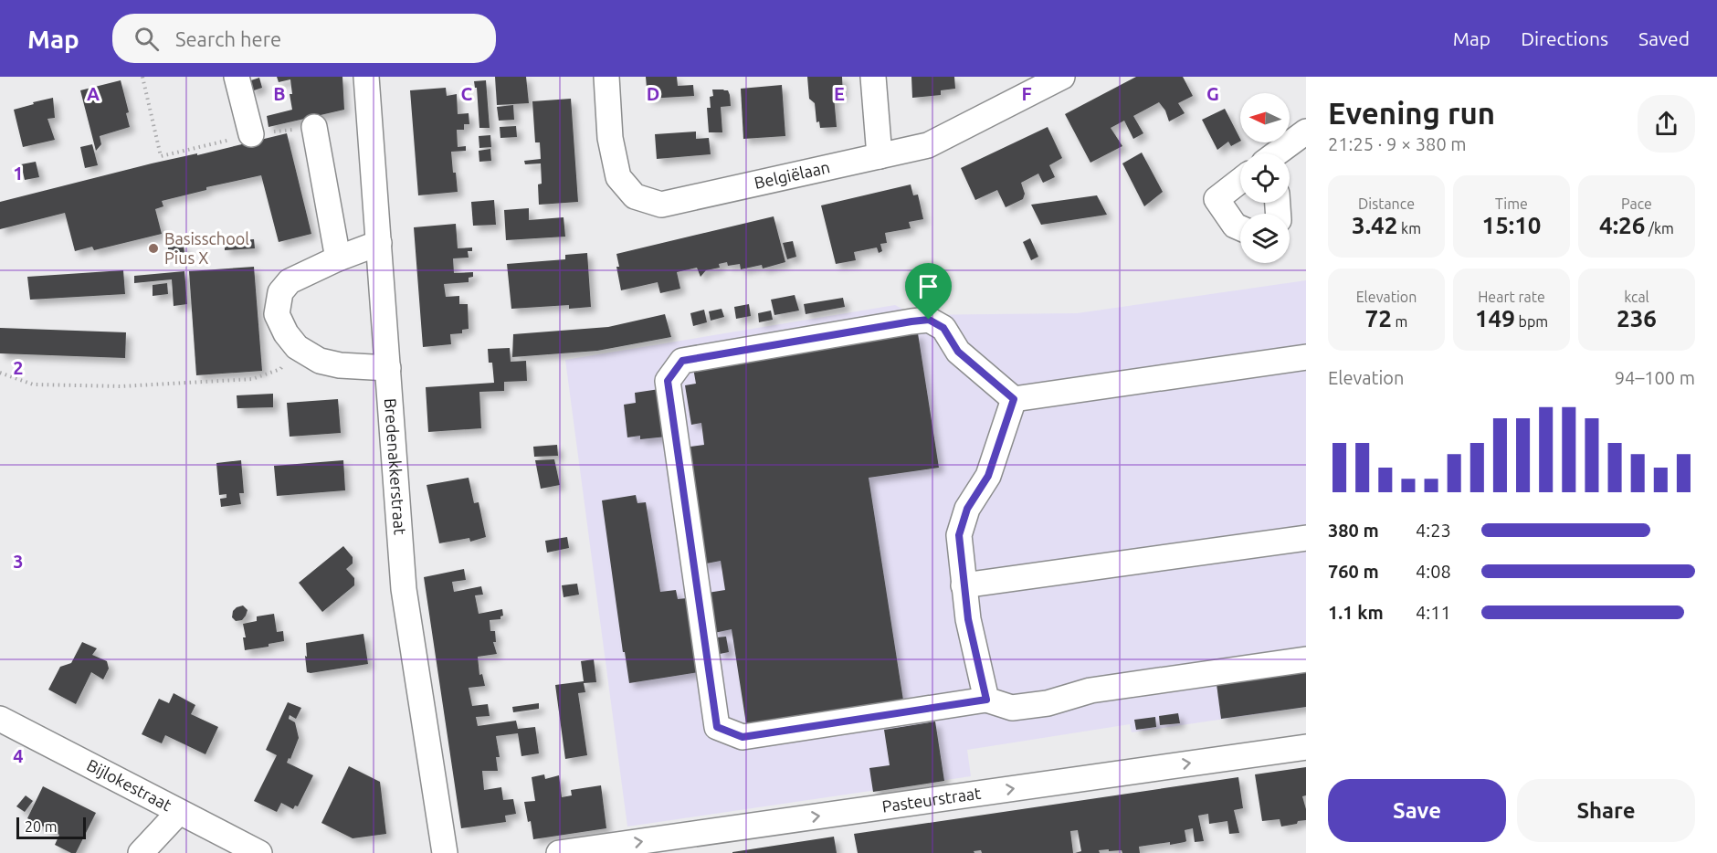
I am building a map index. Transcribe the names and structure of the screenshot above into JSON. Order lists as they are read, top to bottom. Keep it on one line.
{"streets":{"street":["Belgiëlaan","Bredenakkerstraat","Bijlokestraat","Pasteurstraat"]},"places":["Basisschool Pius X"],"scale_bar":"20 m","north":"left","page":{"header":"Map","search":"Search here","nav":["Map","Directions","Saved"],"heading":["Evening run","21:25 · 9 × 380 m"],"stats":[["Distance","3.42 km"],["Time","15:10"],["Pace","4:26 /km"],["Elevation","72 m"],["Heart rate","149 bpm"],["kcal","236"]],"chart":["Elevation","94–100 m"],"list":[{"name":"380 m","note":"4:23"},{"name":"760 m","note":"4:08"},{"name":"1.1 km","note":"4:11"}],"buttons":["Save","Share"],"scale":"20 m"},"grid":{"columns":["A","B","C","D","E","F","G"],"rows":["1","2","3","4"]}}
